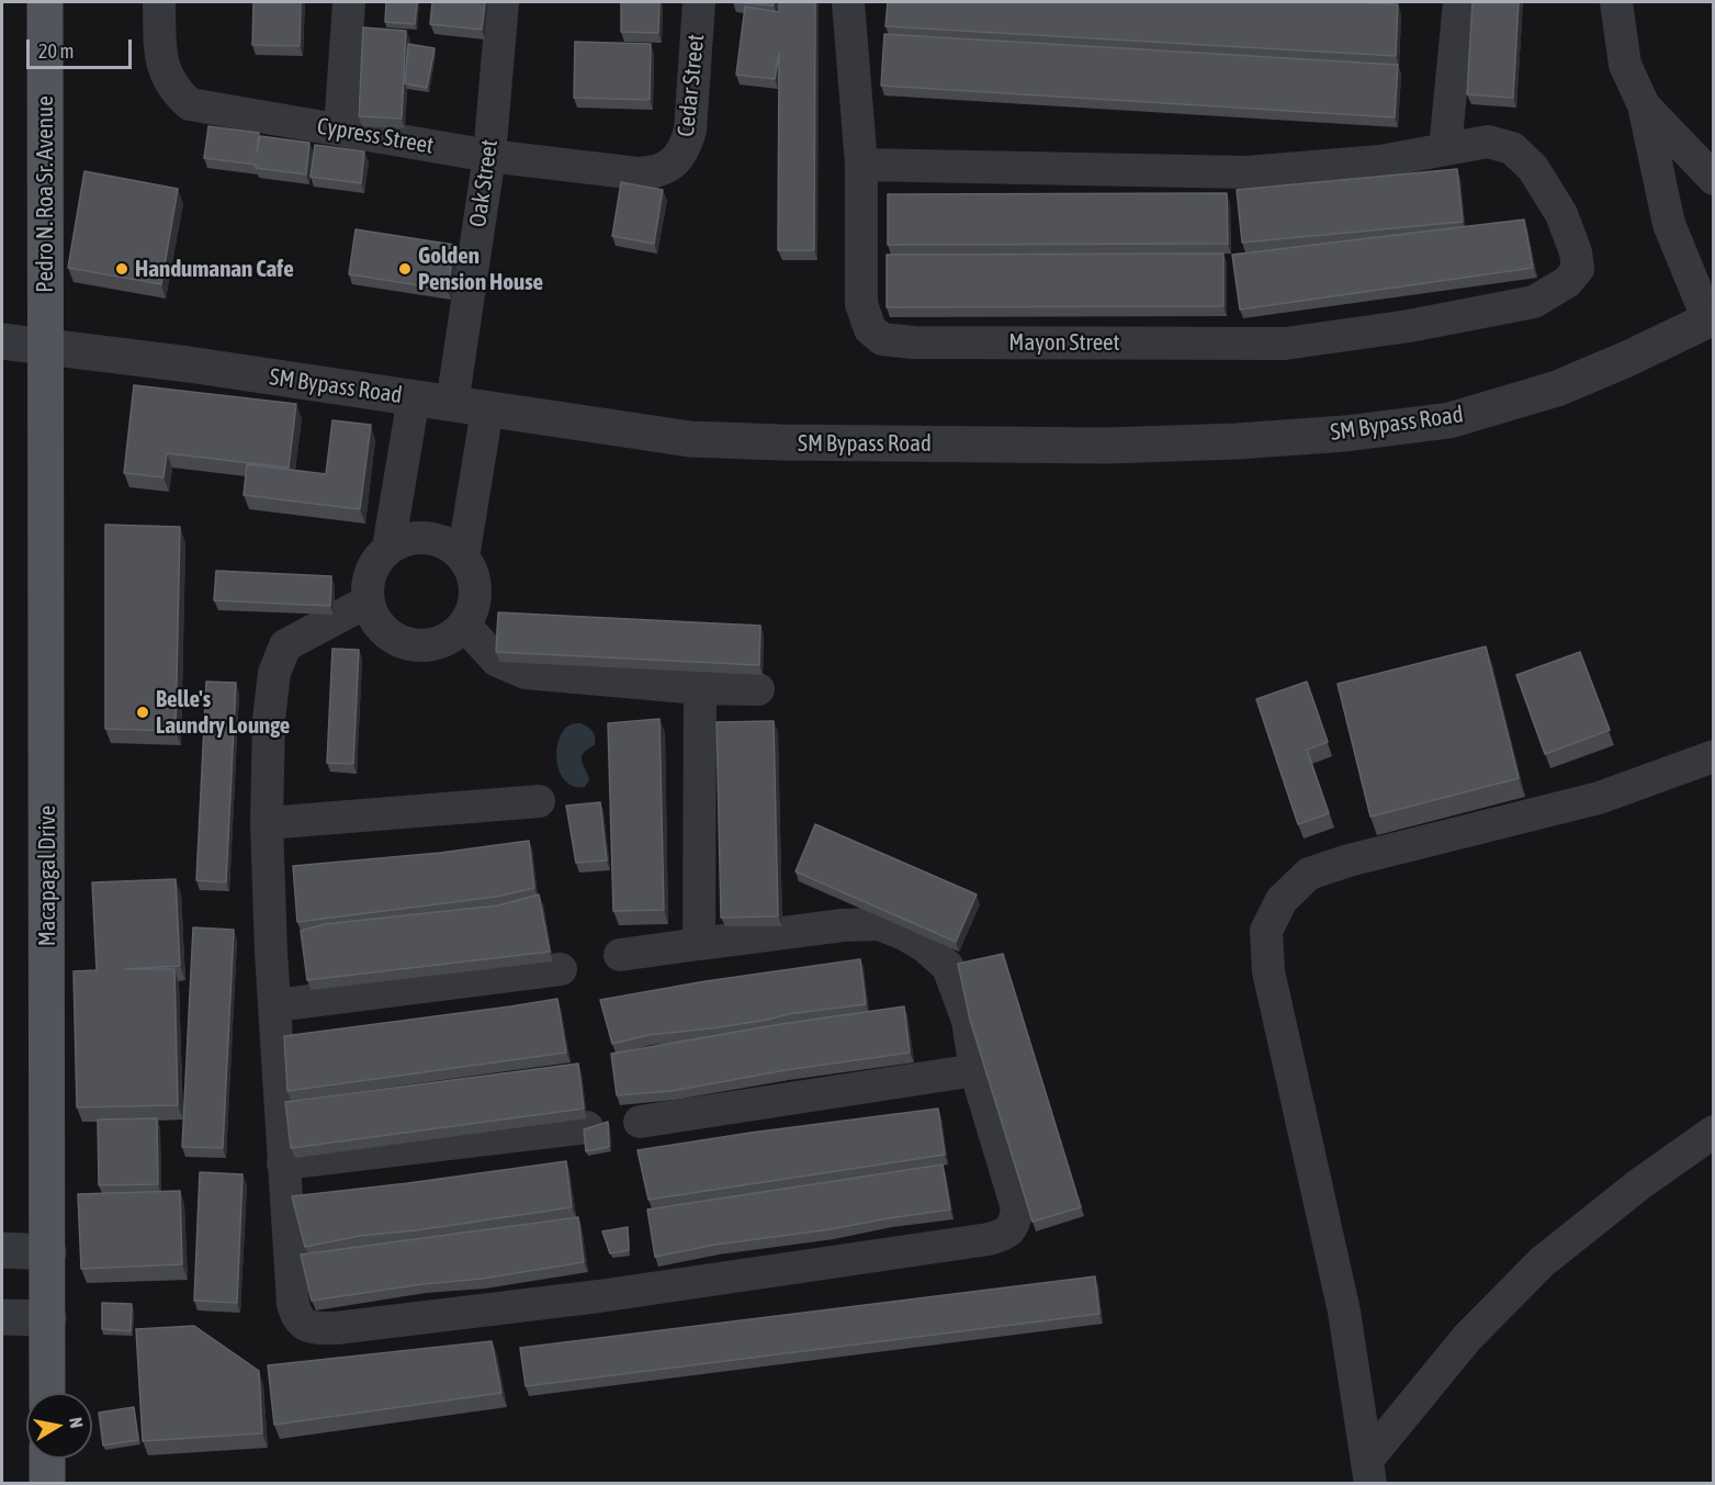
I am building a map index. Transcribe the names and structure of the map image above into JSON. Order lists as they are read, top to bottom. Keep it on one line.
{"streets":{"main road":["Pedro N. Roa Sr. Avenue","Macapagal Drive"],"street":["Cedar Street","Cypress Street","Oak Street","Mayon Street","SM Bypass Road"]},"crossings":[["Cedar Street","Cypress Street"],["Cypress Street","Oak Street"],["Oak Street","SM Bypass Road"],["Pedro N. Roa Sr. Avenue","SM Bypass Road"],["Pedro N. Roa Sr. Avenue","Macapagal Drive"],["SM Bypass Road","Macapagal Drive"]],"places":["Handumanan Cafe","Golden Pension House","Belle's Laundry Lounge"],"scale_bar":"20 m","north":"right"}
